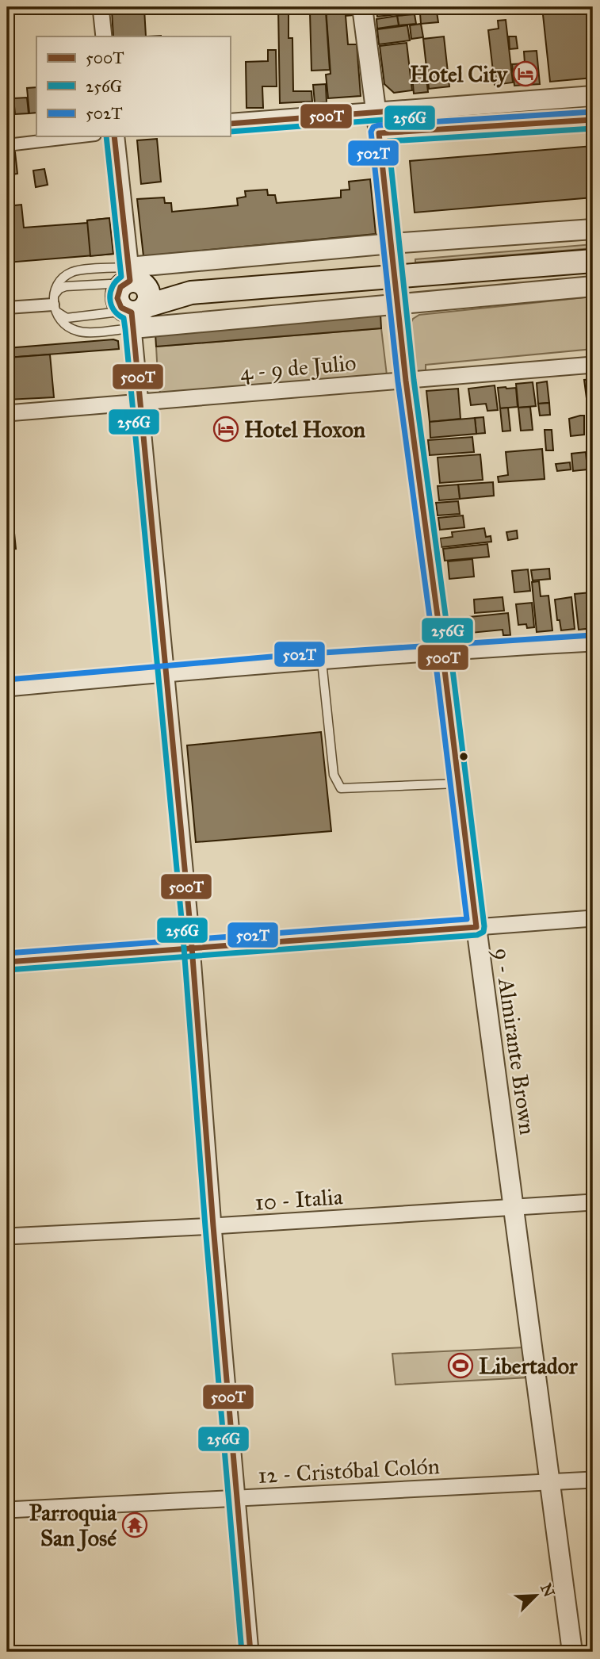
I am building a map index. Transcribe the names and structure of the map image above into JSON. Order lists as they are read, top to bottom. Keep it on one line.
{"streets":{"street":["4 - 9 de Julio","9 - Almirante Brown","10 - Italia","12 - Cristóbal Colón"]},"crossings":[["4 - 9 de Julio","9 - Almirante Brown"],["9 - Almirante Brown","10 - Italia"],["9 - Almirante Brown","12 - Cristóbal Colón"]],"places":{"hotel":["Hotel City","Hotel Hoxon"],"sports":["Libertador"],"temple":["Parroquia San José"]},"lines":["transit line 500T","transit line 502T","transit line 256G"],"legend":["500T","256G","502T"],"north":"top right"}
